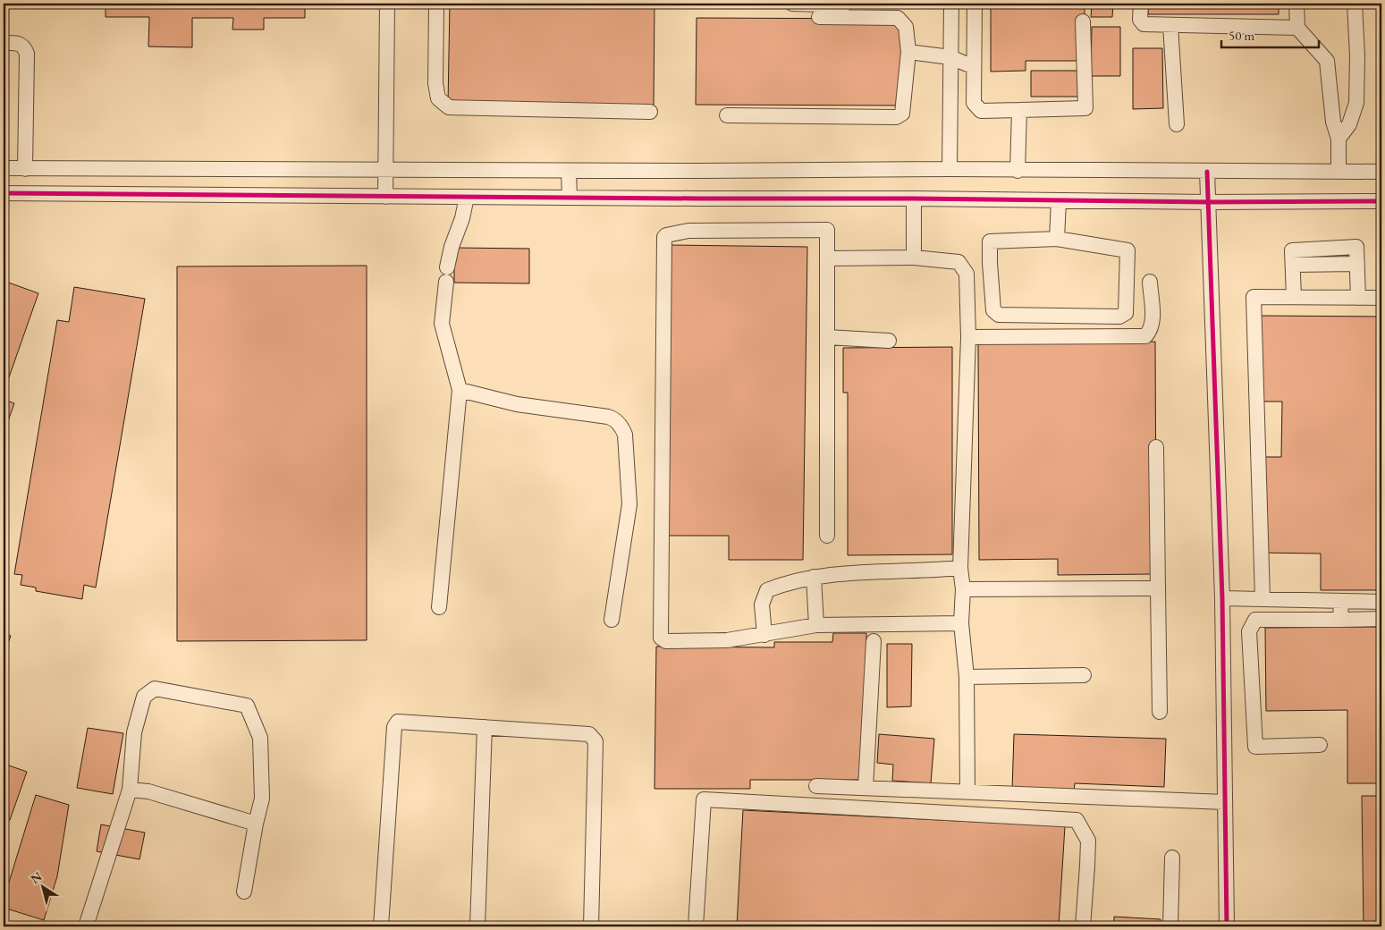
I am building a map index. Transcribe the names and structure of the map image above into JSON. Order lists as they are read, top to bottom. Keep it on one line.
{"scale_bar":"50 m","north":"top left"}
